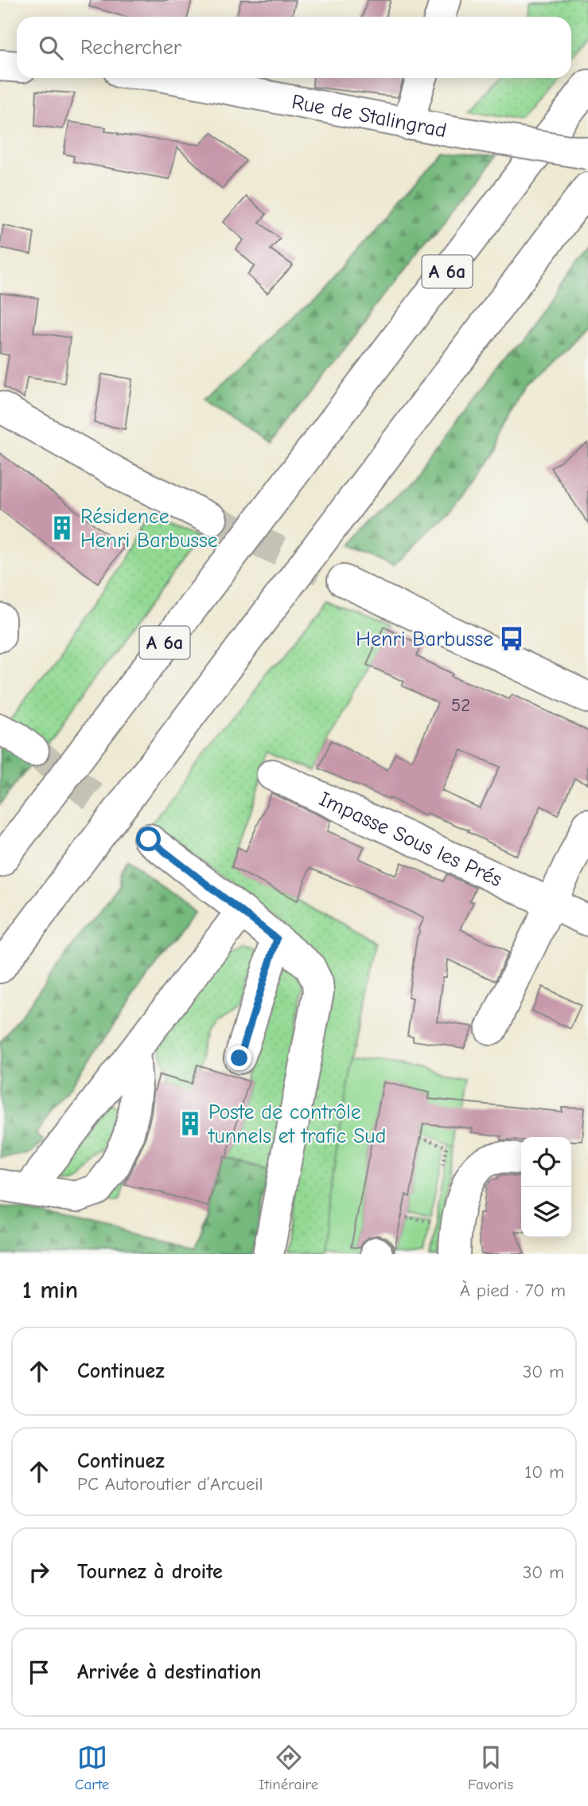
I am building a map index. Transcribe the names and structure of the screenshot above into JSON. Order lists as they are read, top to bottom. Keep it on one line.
{"streets":{"main road":["Rue de Stalingrad","A 6a","Impasse Sous les Prés"]},"places":{"building":["Résidence Henri Barbusse","Poste de contrôle tunnels et trafic Sud"],"bus stop":["Henri Barbusse"]},"house_numbers":["52"],"page":{"search":"Rechercher","heading":["1 min","À pied · 70 m"],"list":[["Continuez","30 m"],["Continuez","PC Autoroutier d’Arcueil","10 m"],["Tournez à droite","30 m"],"Arrivée à destination"],"nav":["Carte","Itinéraire","Favoris"]}}
